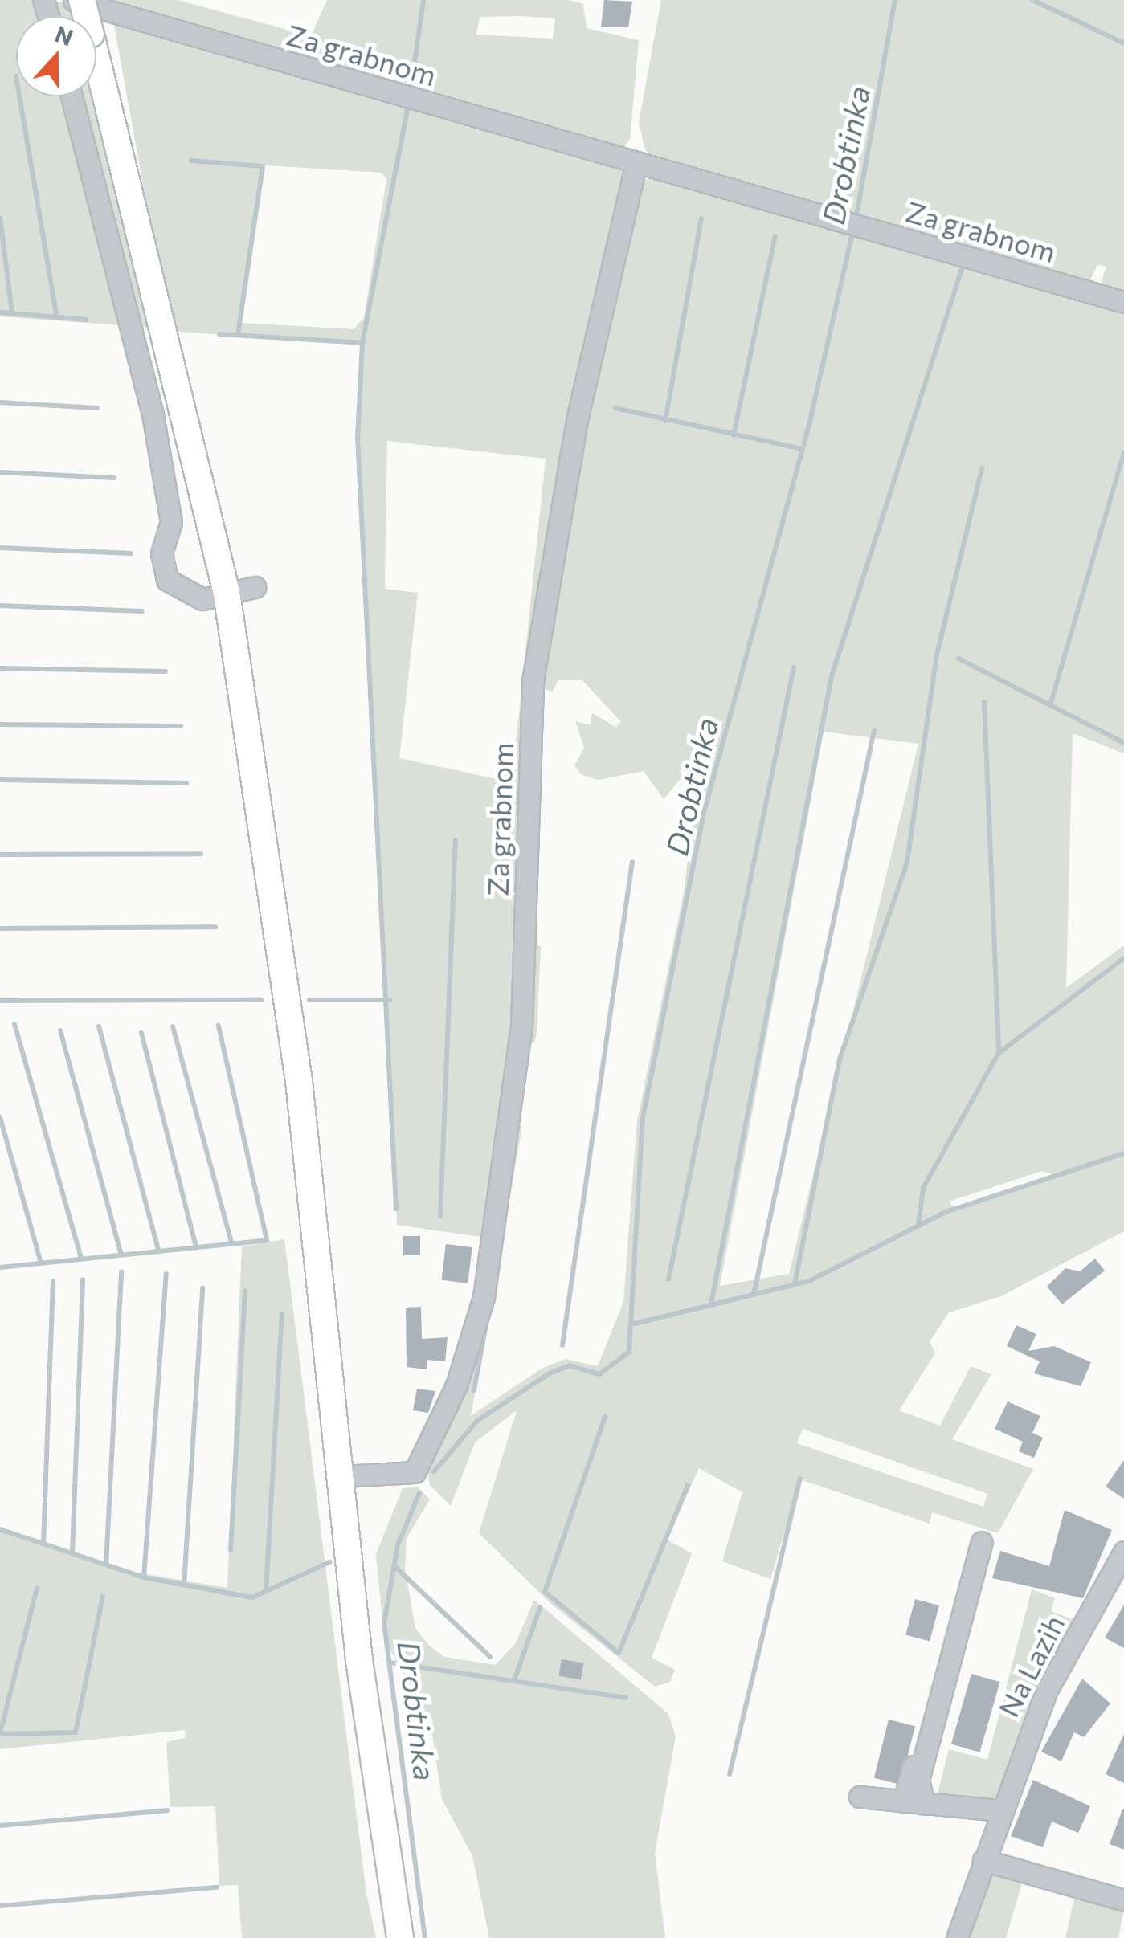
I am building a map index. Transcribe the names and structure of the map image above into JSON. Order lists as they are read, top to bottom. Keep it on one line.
{"streets":{"street":["Za grabnom","Na Lazih"]},"water":["Drobtinka"],"north":"top"}
